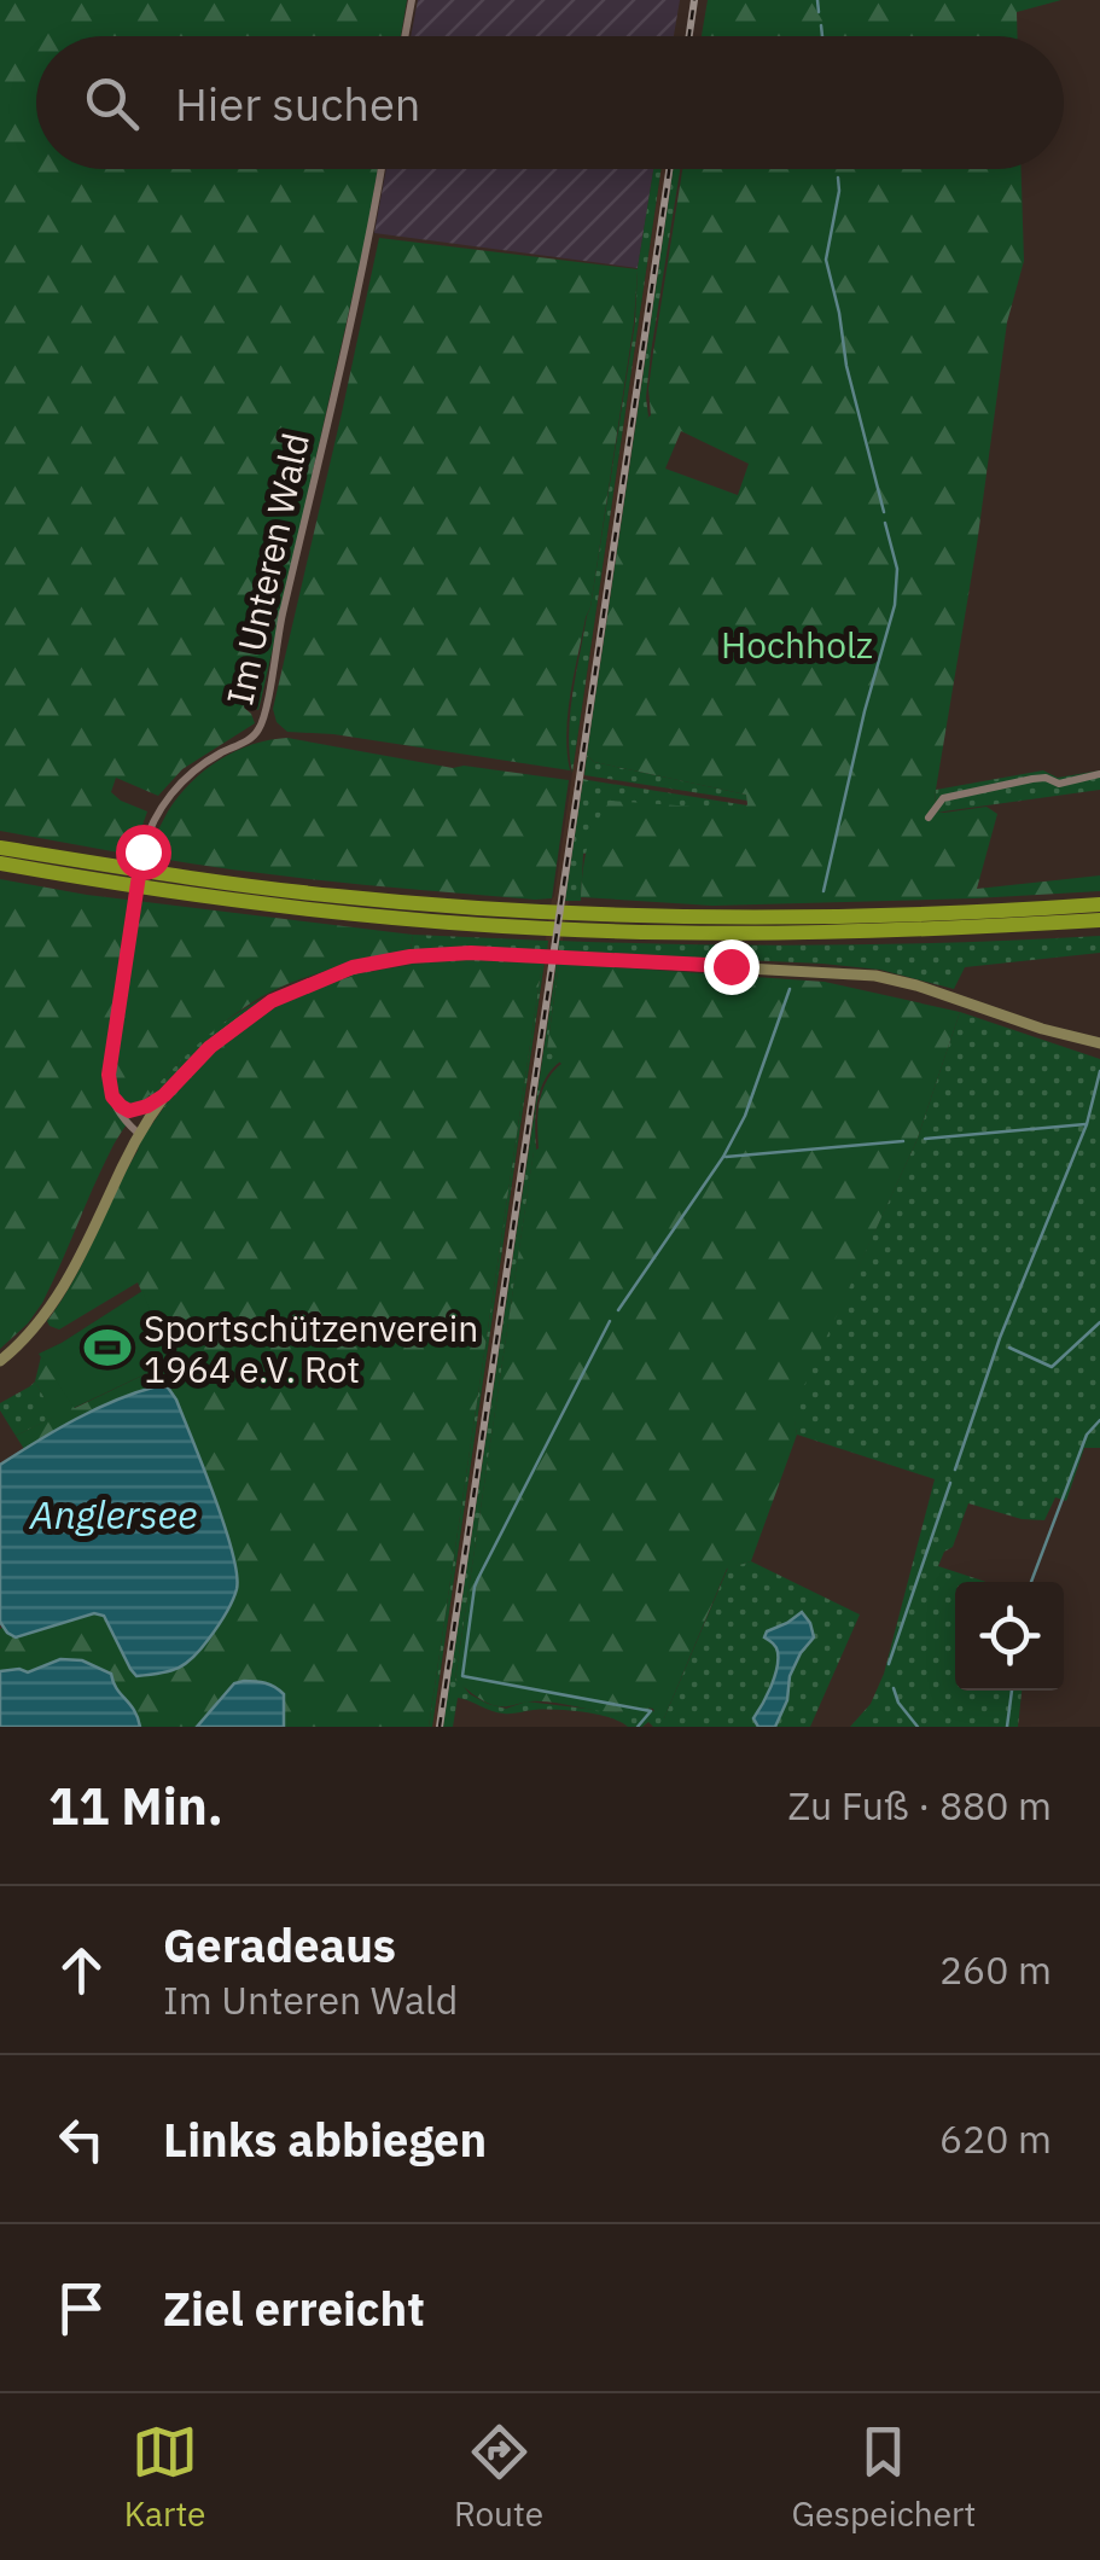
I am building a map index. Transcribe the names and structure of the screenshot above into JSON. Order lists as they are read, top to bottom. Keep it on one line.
{"streets":{"street":["Im Unteren Wald"]},"water":["Anglersee"],"parks":["Hochholz"],"places":{"sports":["Sportschützenverein 1964 e.V. Rot"]},"page":{"search":"Hier suchen","heading":["11 Min.","Zu Fuß · 880 m"],"list":[["Geradeaus","Im Unteren Wald","260 m"],["Links abbiegen","620 m"],"Ziel erreicht"],"nav":["Karte","Route","Gespeichert"]}}
